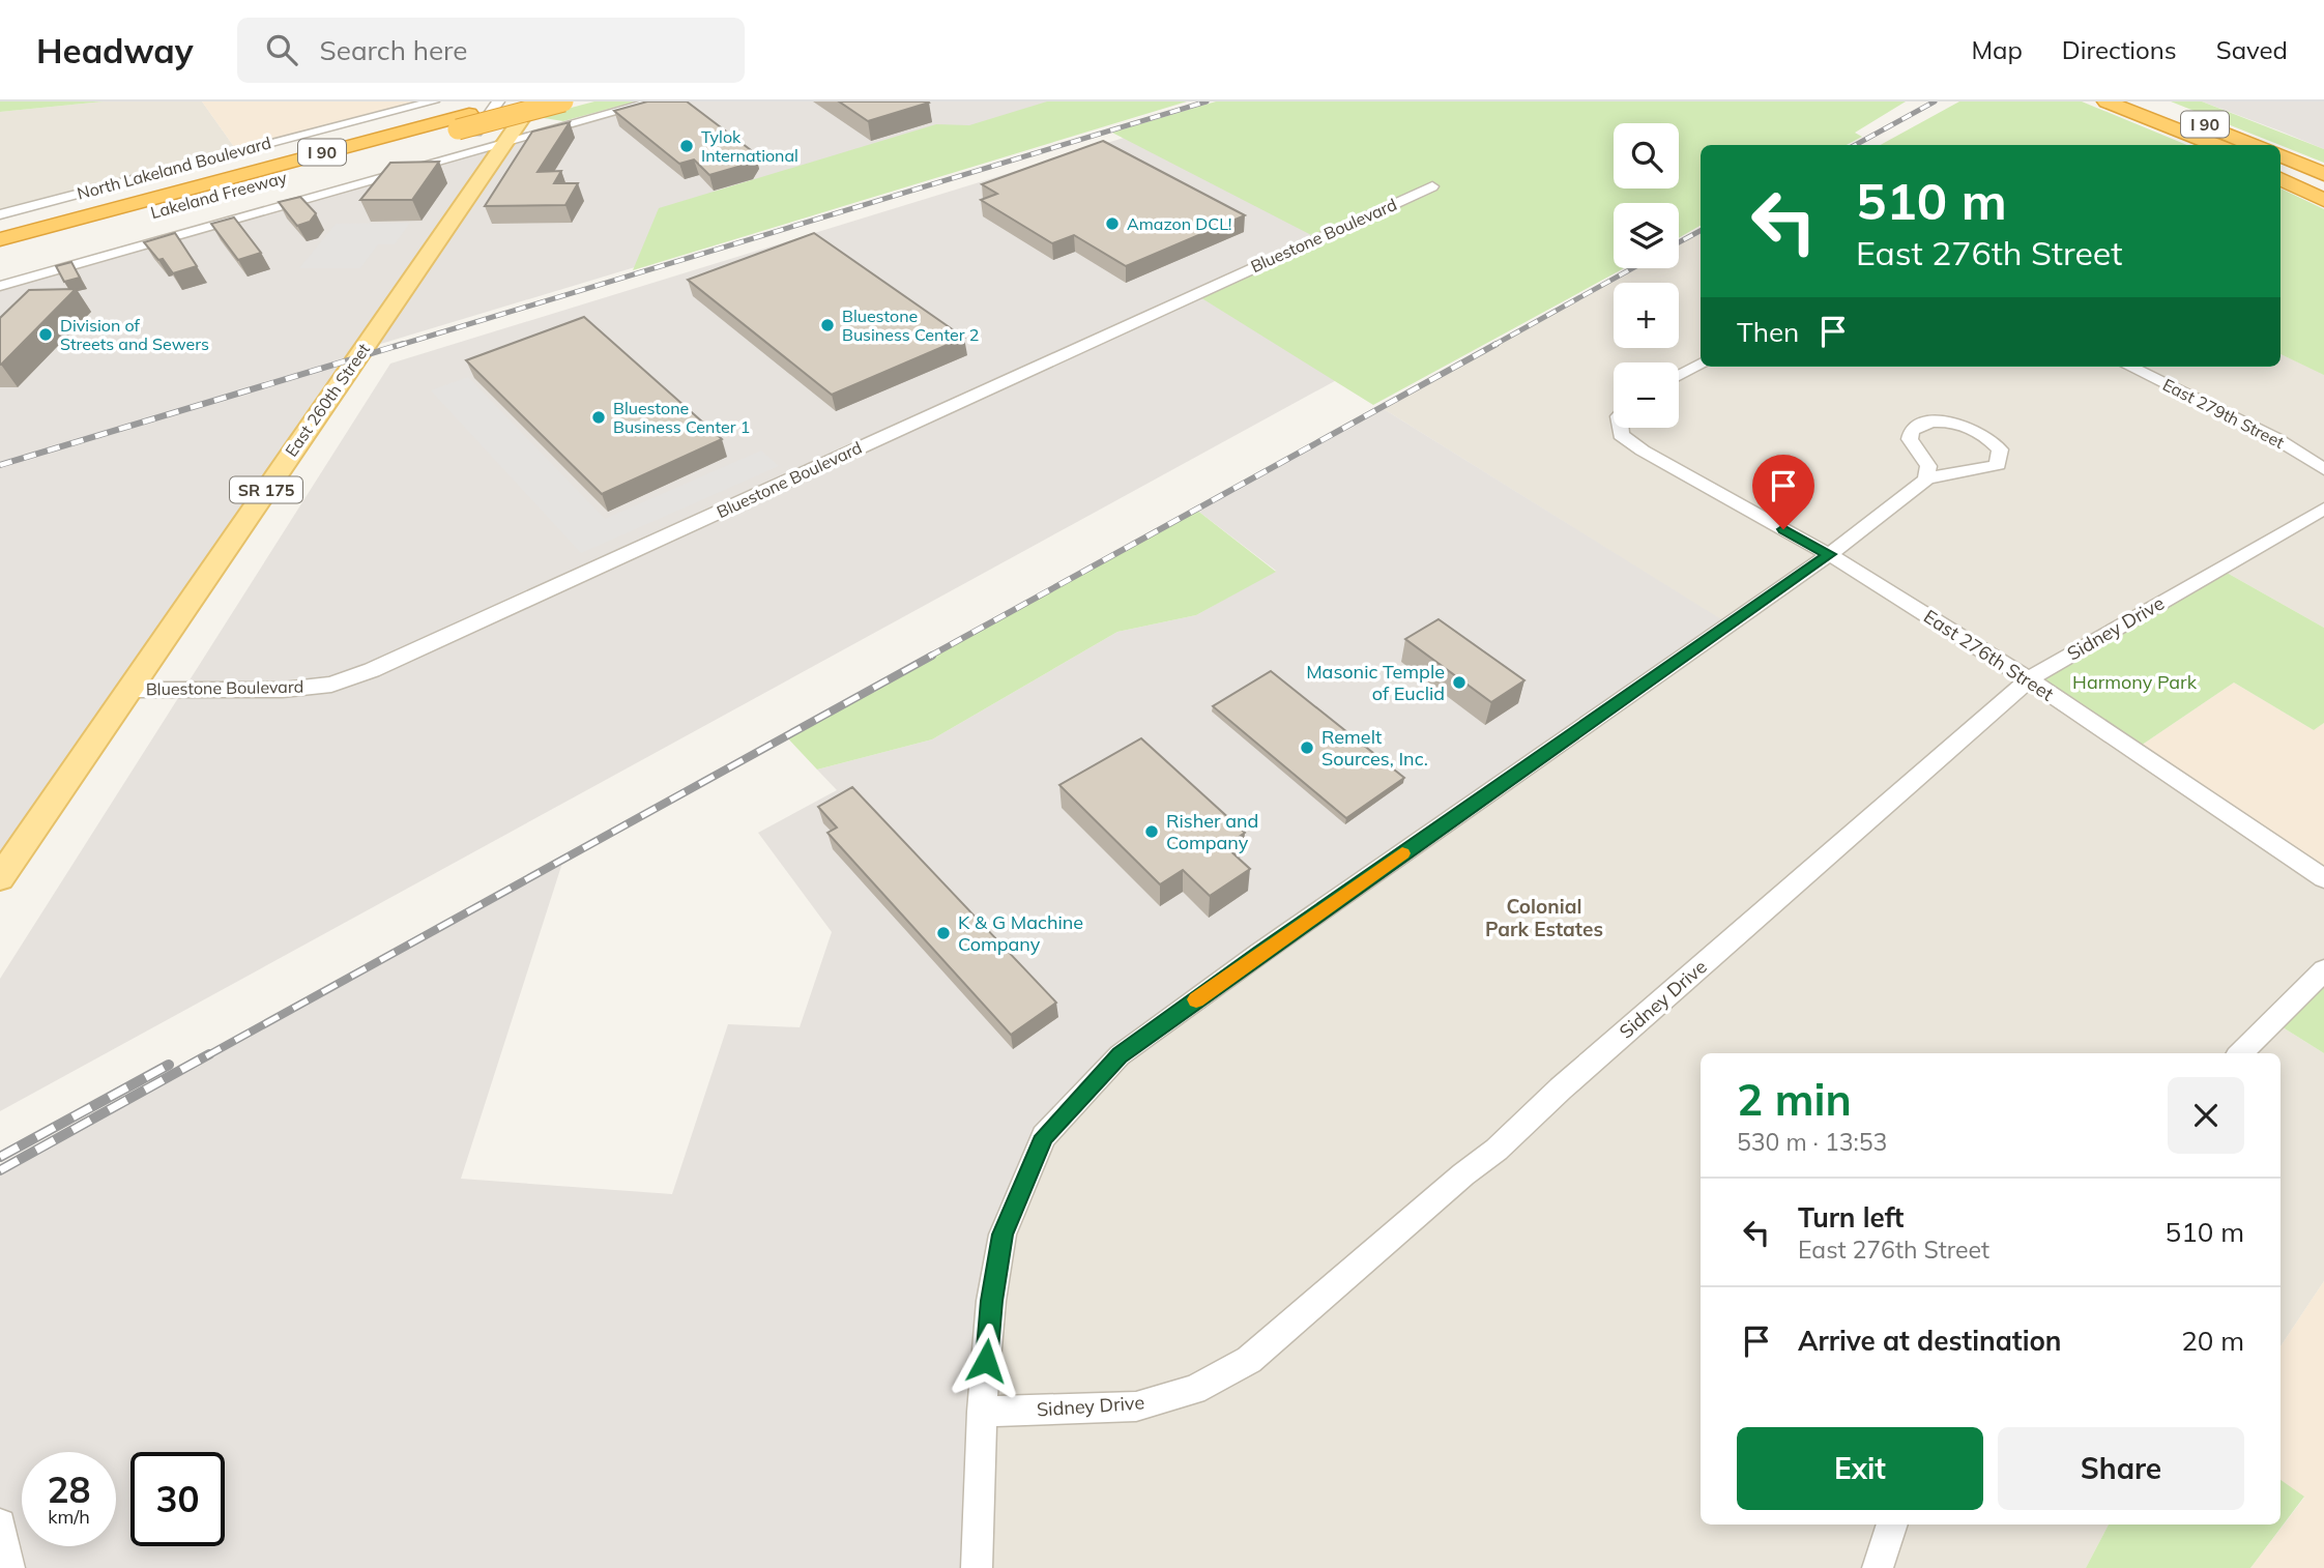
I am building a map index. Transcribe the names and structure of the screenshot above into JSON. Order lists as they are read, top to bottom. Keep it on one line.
{"streets":{"highway":["I 90","Lakeland Freeway"],"main road":["East 260th Street","SR 175"],"street":["North Lakeland Boulevard","Bluestone Boulevard","East 279th Street","Sidney Drive","East 276th Street"]},"crossings":[["Bluestone Boulevard","East 260th Street"],["Sidney Drive","East 276th Street"]],"districts":["Colonial Park Estates"],"parks":["Harmony Park"],"places":["Tylok International","Amazon DCL!","Bluestone Business Center 2","Division of Streets and Sewers","Bluestone Business Center 1","Masonic Temple of Euclid","Remelt Sources, Inc.","Risher and Company","K & G Machine Company"],"page":{"header":"Headway","search":"Search here","nav":["Map","Directions","Saved"],"map_buttons":["+","−"],"turn":["510 m","East 276th Street"],"then":"Then","heading":["2 min","530 m · 13:53"],"list":[{"name":"Turn left","note":"East 276th Street","value":"510 m"},{"name":"Arrive at destination","value":"20 m"}],"buttons":["Exit","Share"],"speed":"28 km/h","limit":"30"}}
